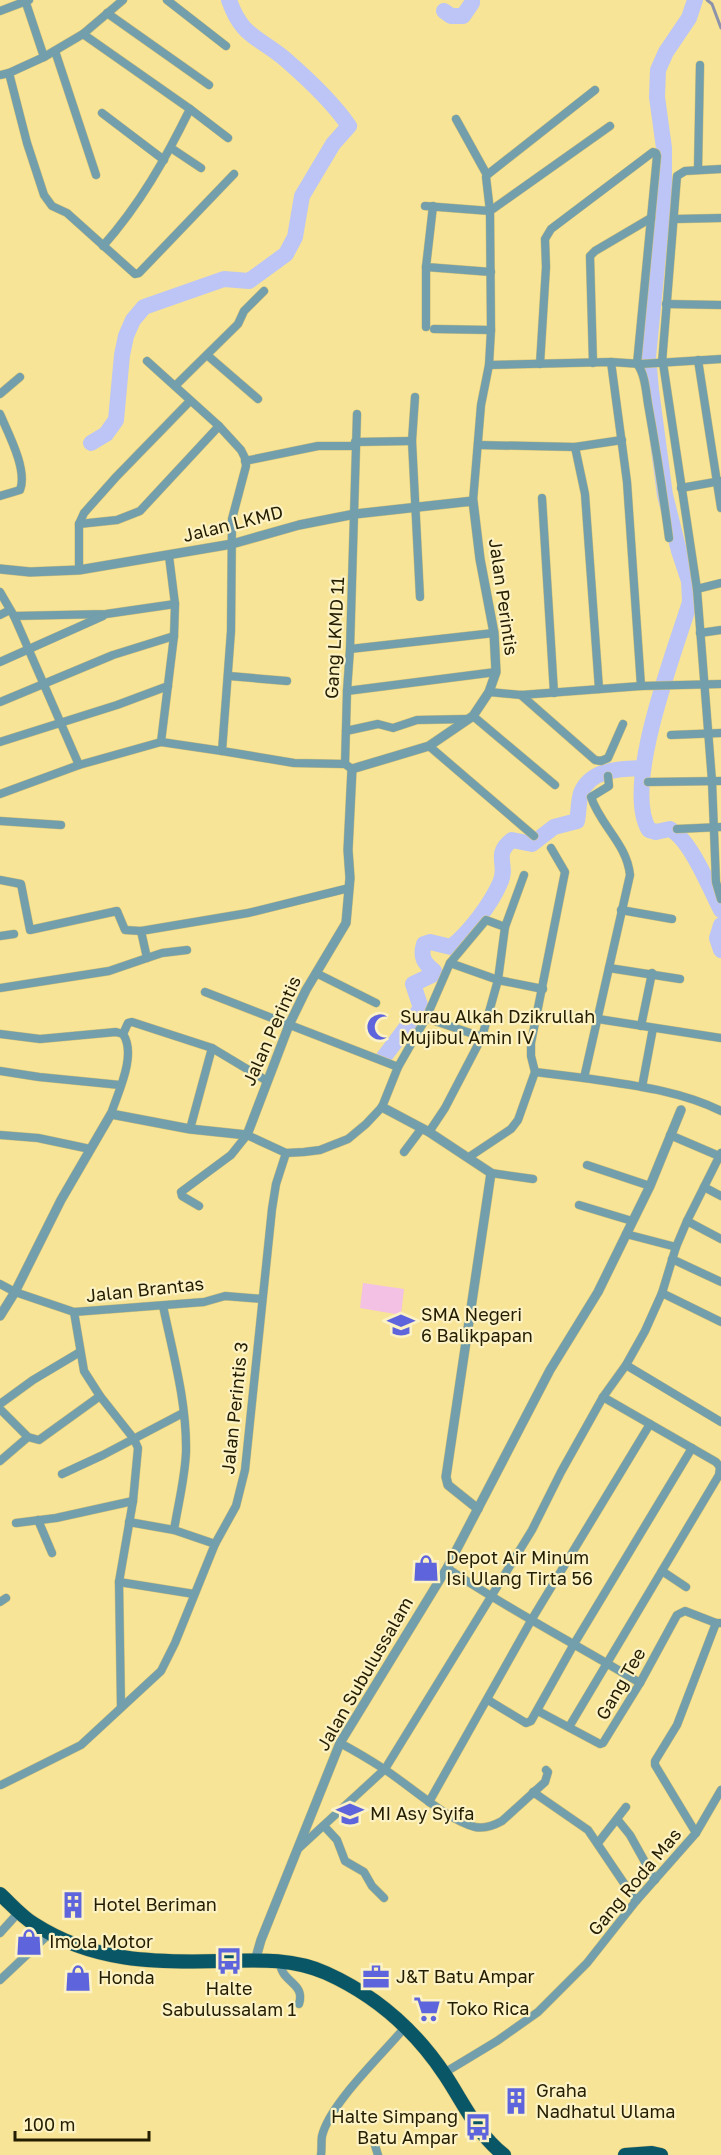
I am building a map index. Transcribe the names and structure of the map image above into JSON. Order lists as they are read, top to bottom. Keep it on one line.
{"streets":{"street":["Jalan LKMD","Jalan Perintis","Gang LKMD 11","Jalan Brantas","Jalan Perintis 3","Jalan Subulussalam","Gang Tee","Gang Roda Mas"]},"crossings":[["Jalan LKMD","Jalan Perintis"],["Jalan LKMD","Gang LKMD 11"],["Jalan Perintis","Gang LKMD 11"],["Jalan Brantas","Jalan Perintis 3"],["Gang Tee","Gang Roda Mas"]],"places":{"mosque":["Surau Alkah Dzikrullah Mujibul Amin IV"],"school or university":["SMA Negeri 6 Balikpapan","MI Asy Syifa"],"shop":["Depot Air Minum Isi Ulang Tirta 56","Imola Motor","Honda"],"building":["Hotel Beriman","Graha Nadhatul Ulama"],"bus stop":["Halte Sabulussalam 1","Halte Simpang Batu Ampar"],"office":["J&T Batu Ampar"],"supermarket":["Toko Rica"]},"scale_bar":"100 m"}
